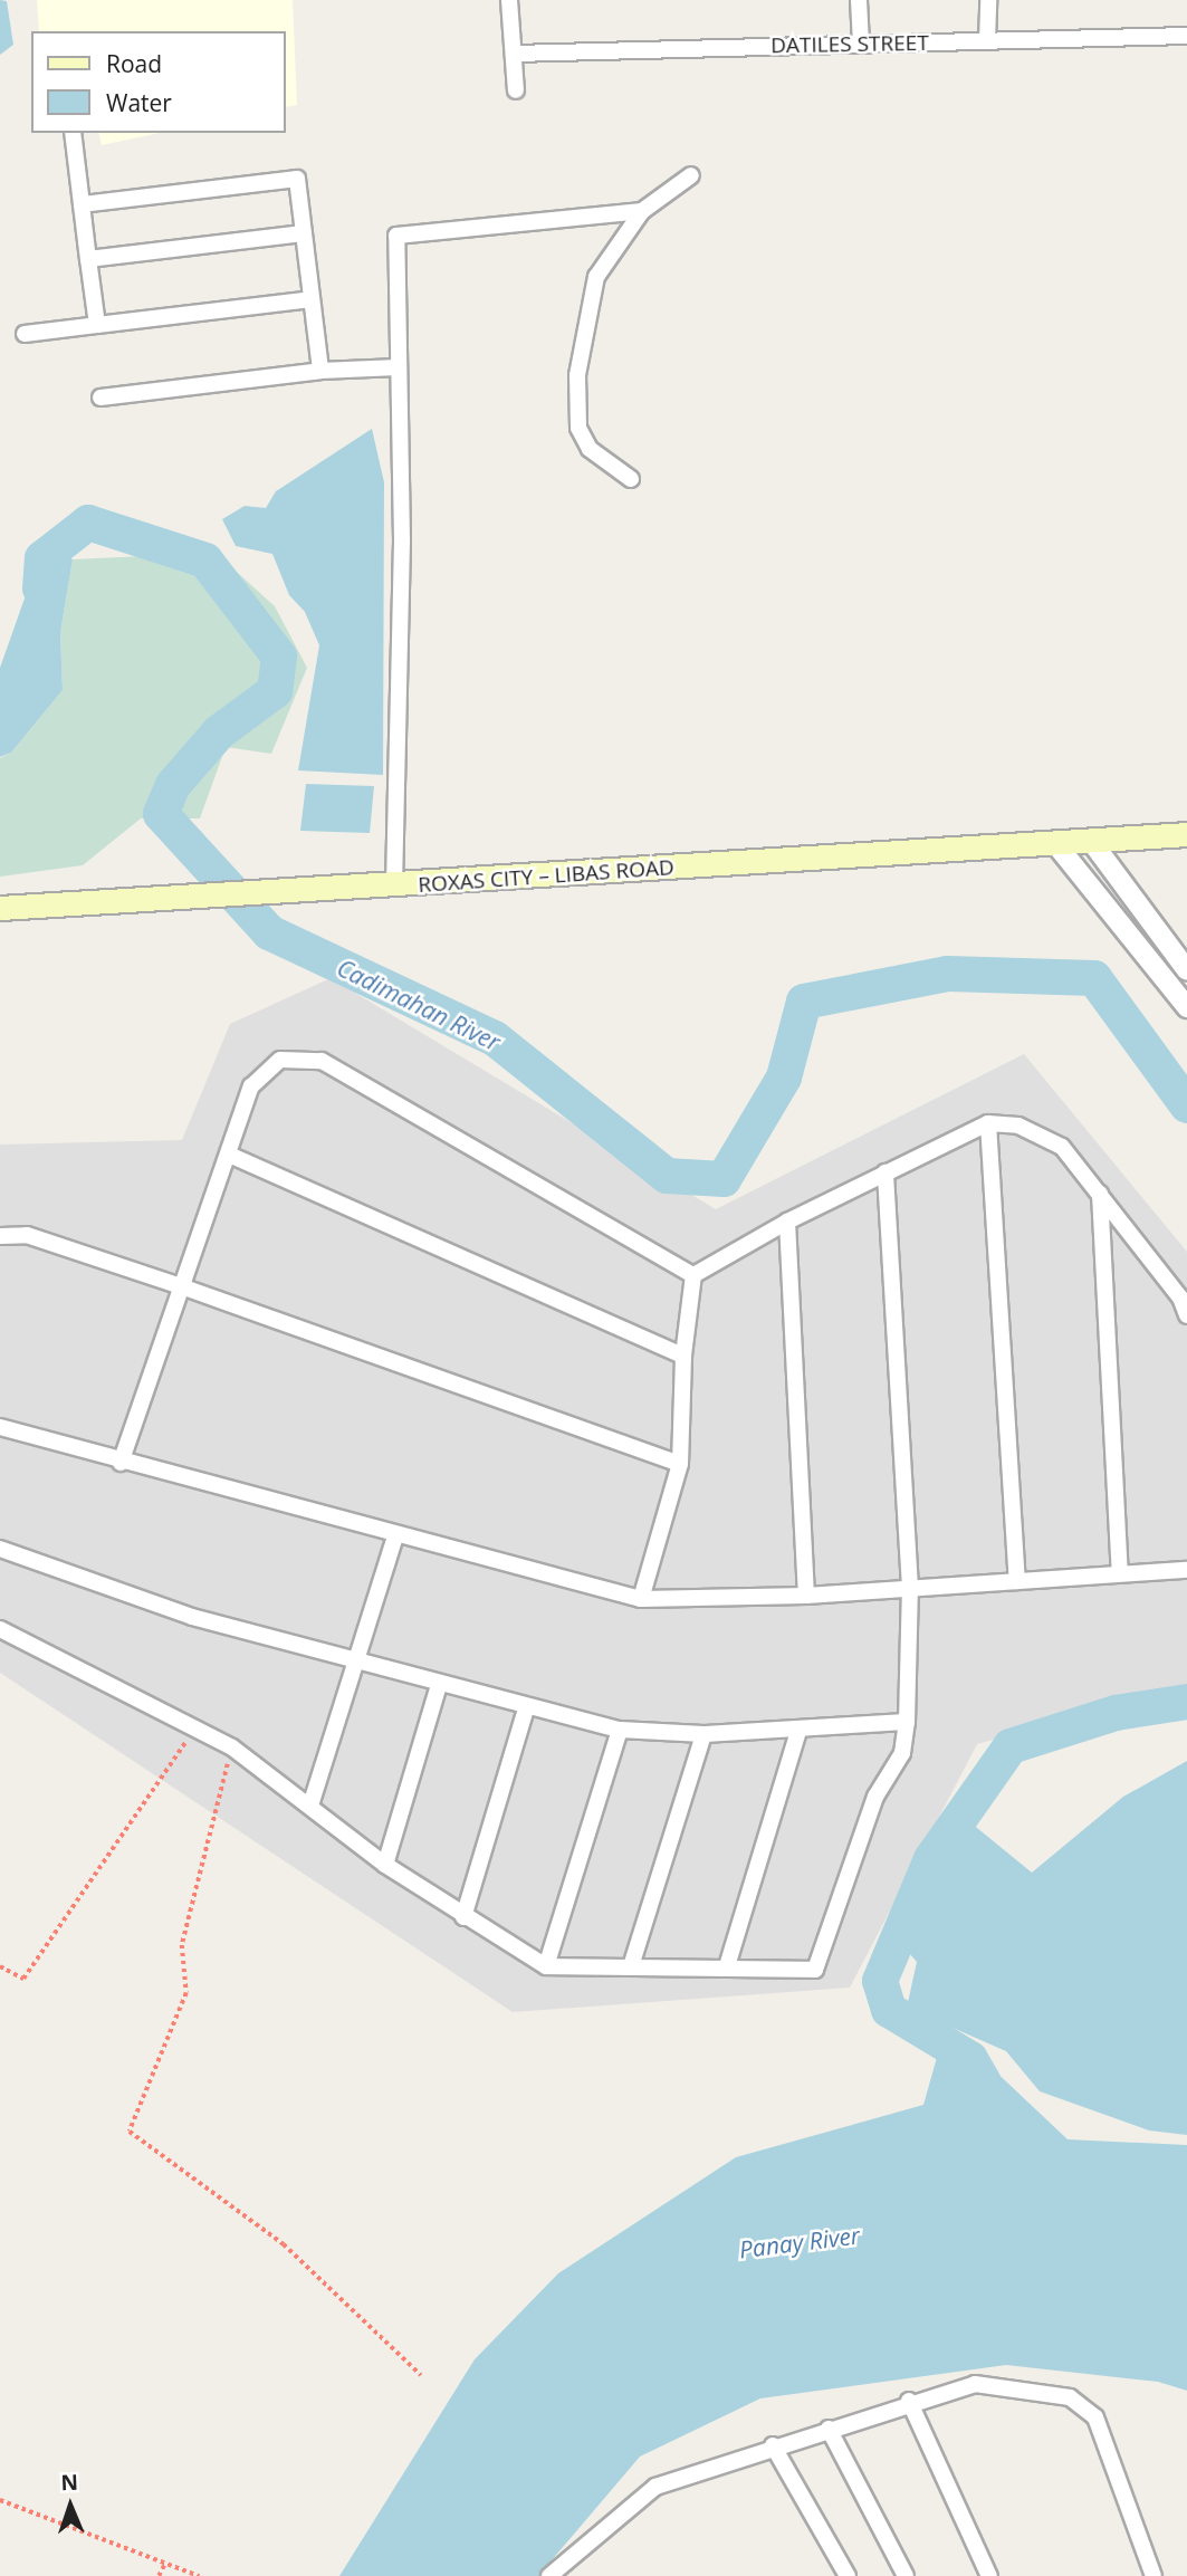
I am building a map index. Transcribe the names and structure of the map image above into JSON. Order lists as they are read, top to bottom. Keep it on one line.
{"streets":{"main road":["ROXAS CITY – LIBAS ROAD"],"street":["DATILES STREET"]},"water":["Cadimahan River","Panay River"],"legend":["Road","Water"],"north":"top"}
